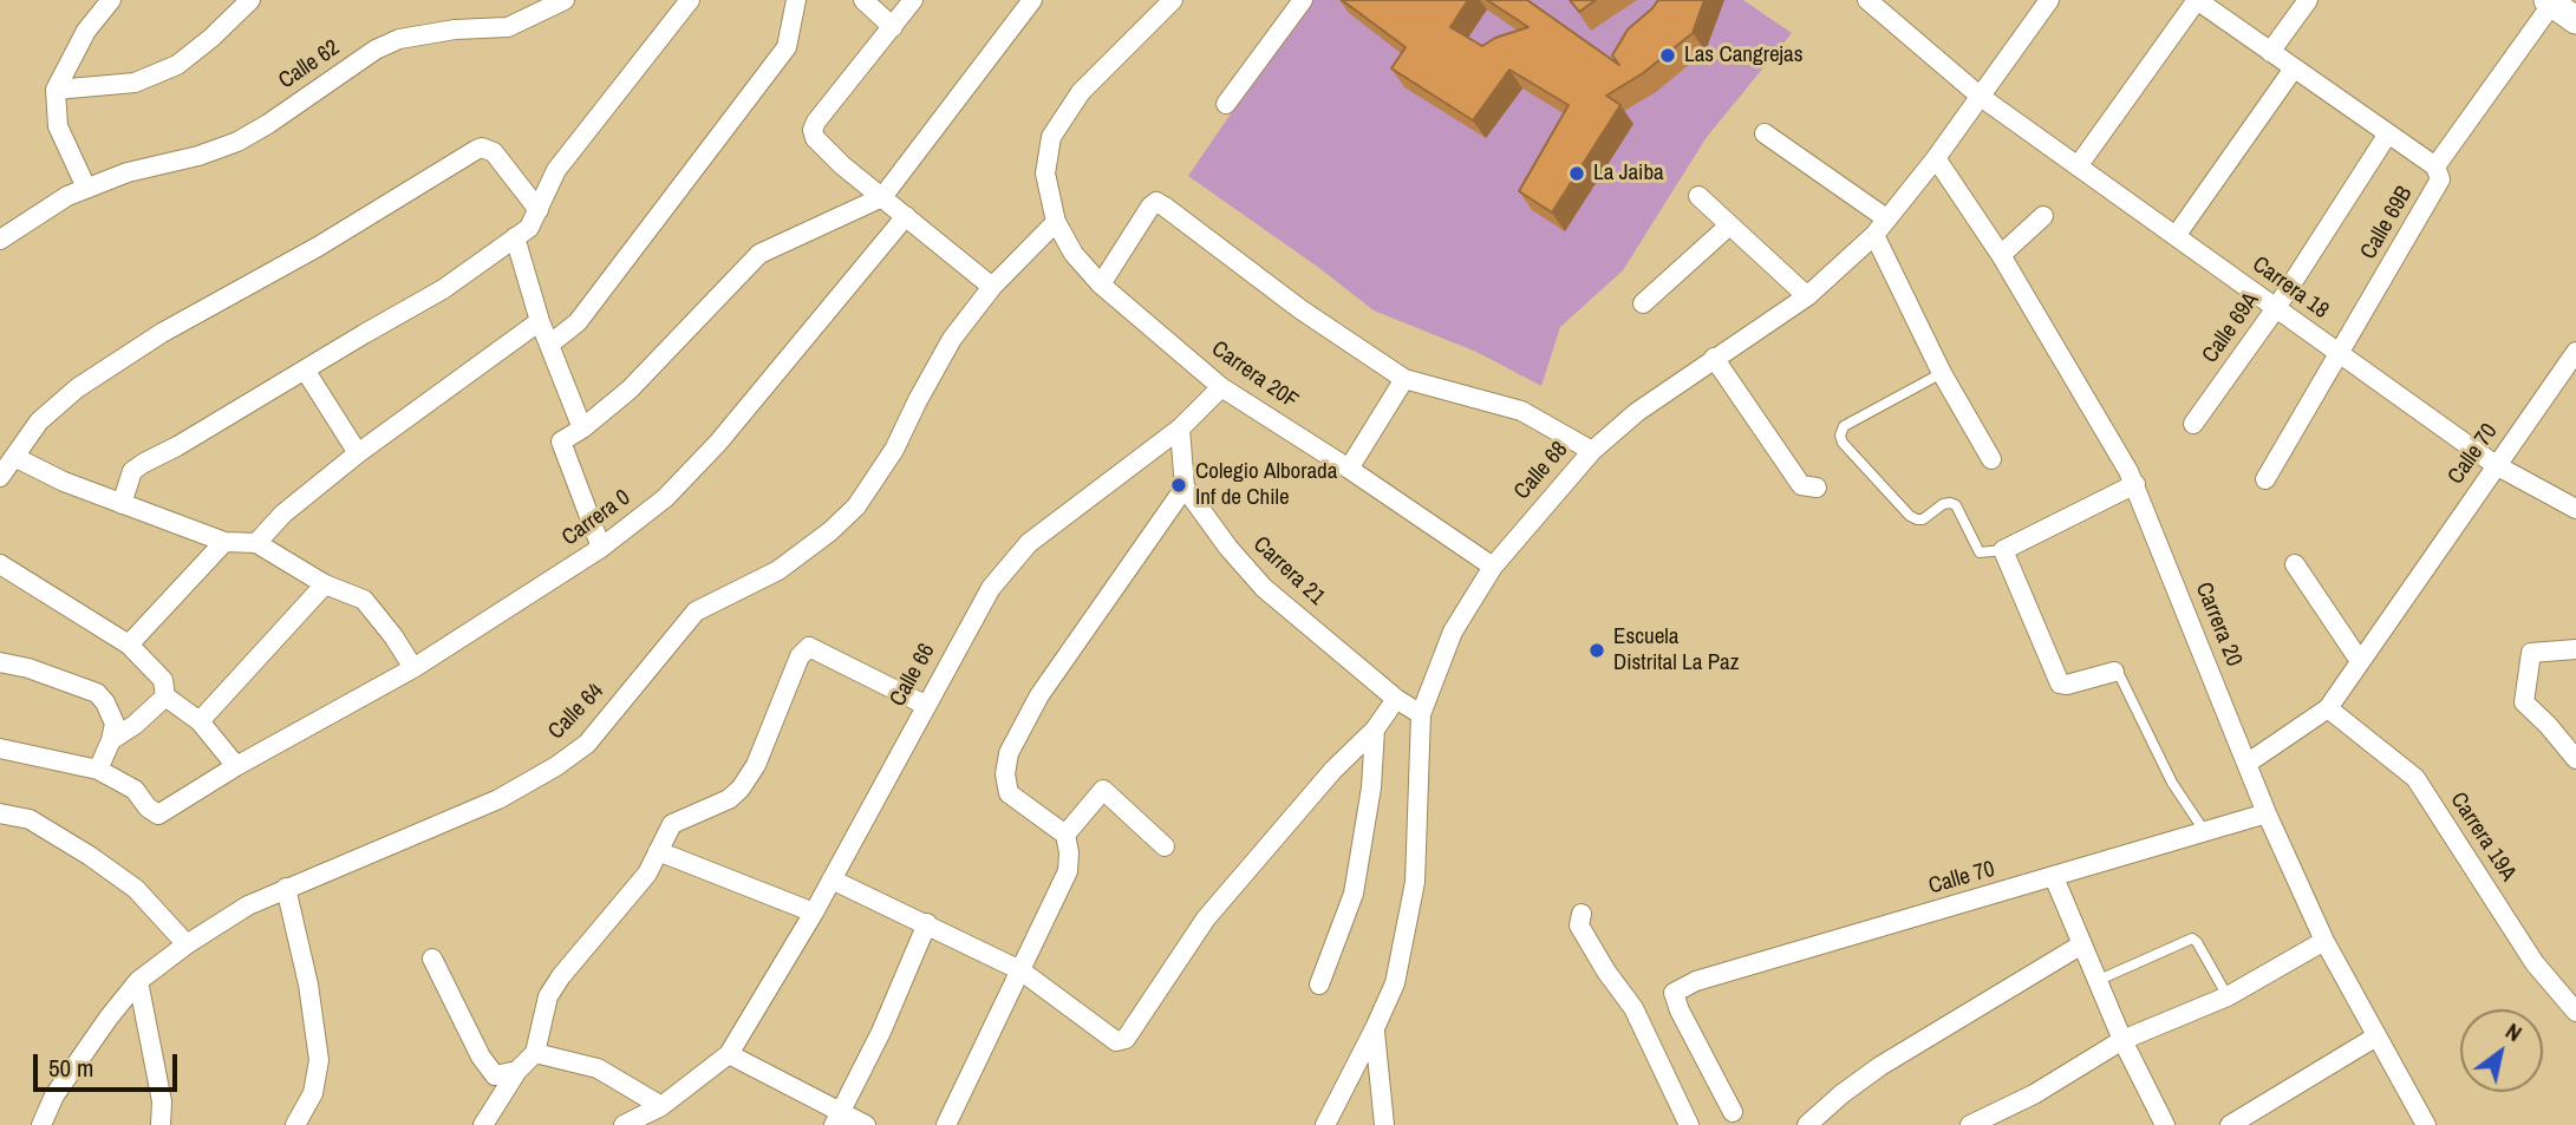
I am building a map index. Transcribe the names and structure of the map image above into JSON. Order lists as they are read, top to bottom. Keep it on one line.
{"streets":{"street":["Calle 62","Calle 69B","Carrera 18","Calle 69A","Carrera 20F","Calle 70","Calle 68","Carrera 0","Carrera 21","Carrera 20","Calle 66","Calle 64","Carrera 19A"]},"crossings":[["Calle 69B","Carrera 18"],["Carrera 18","Calle 69A"],["Carrera 18","Calle 70"],["Carrera 18","Calle 68"],["Carrera 20F","Calle 68"],["Carrera 20F","Calle 66"],["Carrera 20F","Calle 64"],["Calle 70","Carrera 20"],["Calle 70","Carrera 19A"],["Calle 68","Carrera 21"],["Calle 68","Carrera 20"]],"places":["Las Cangrejas","La Jaiba","Colegio Alborada Inf de Chile","Escuela Distrital La Paz"],"scale_bar":"50 m","north":"top right"}
